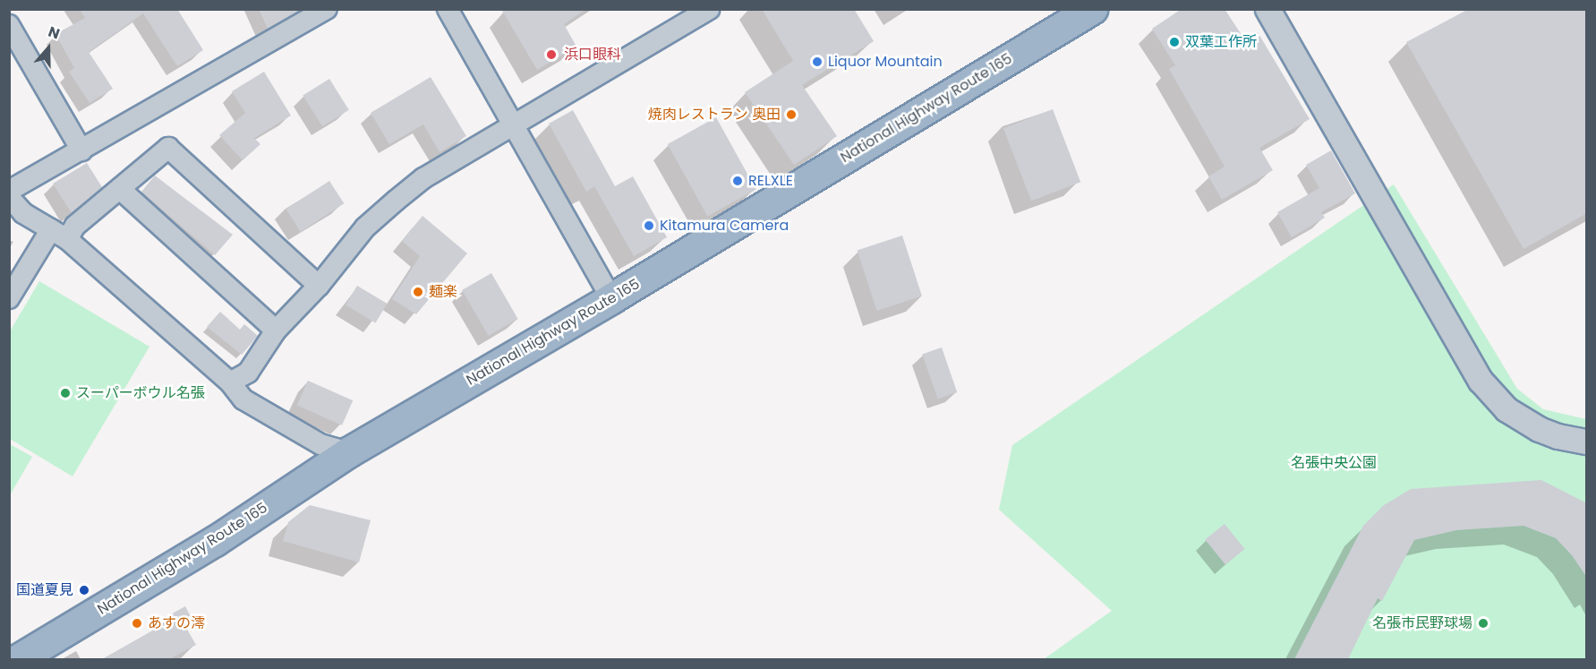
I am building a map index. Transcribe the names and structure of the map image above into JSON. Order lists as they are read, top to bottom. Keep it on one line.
{"streets":{"highway":["National Highway Route 165"]},"parks":["名張中央公園"],"places":["双葉工作所","浜口眼科","Liquor Mountain","焼肉レストラン 奥田","RELXLE","Kitamura Camera","麺楽","スーパーボウル名張","国道夏見","あすの澪","名張市民野球場"],"north":"top"}
